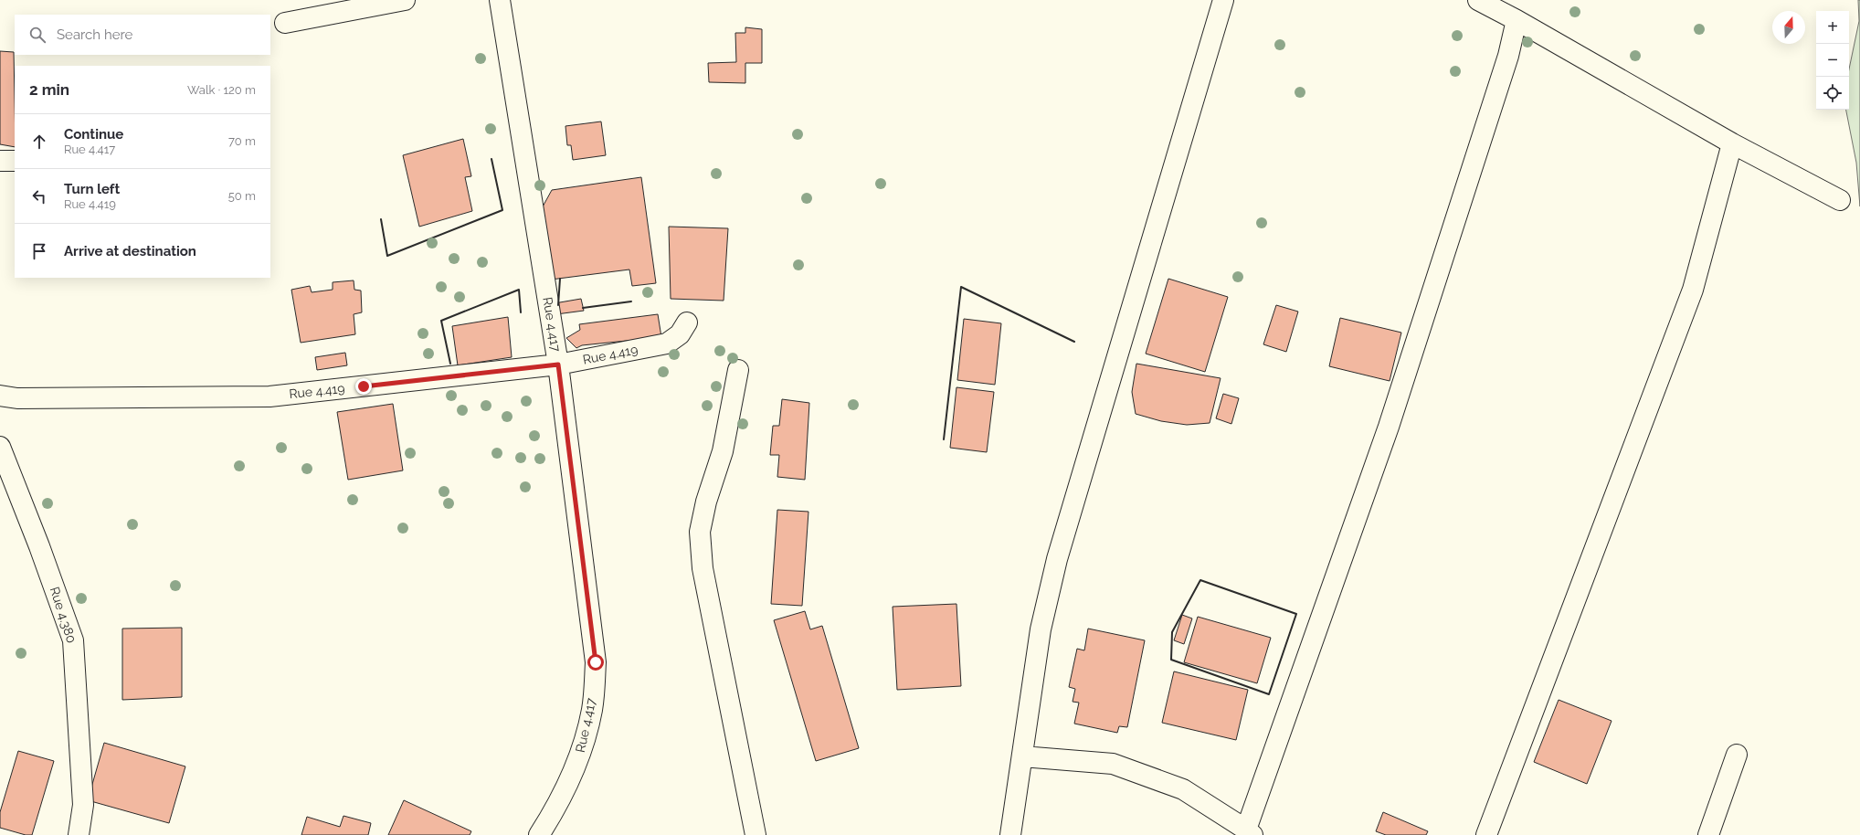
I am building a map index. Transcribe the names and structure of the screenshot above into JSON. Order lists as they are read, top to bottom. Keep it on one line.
{"streets":{"street":["Rue 4.417","Rue 4.419","Rue 4.380"]},"crossings":[["Rue 4.417","Rue 4.419"]],"north":"top","page":{"map_buttons":["+","−"],"search":"Search here","heading":["2 min","Walk · 120 m"],"list":[["Continue","Rue 4.417","70 m"],["Turn left","Rue 4.419","50 m"],"Arrive at destination"]}}
